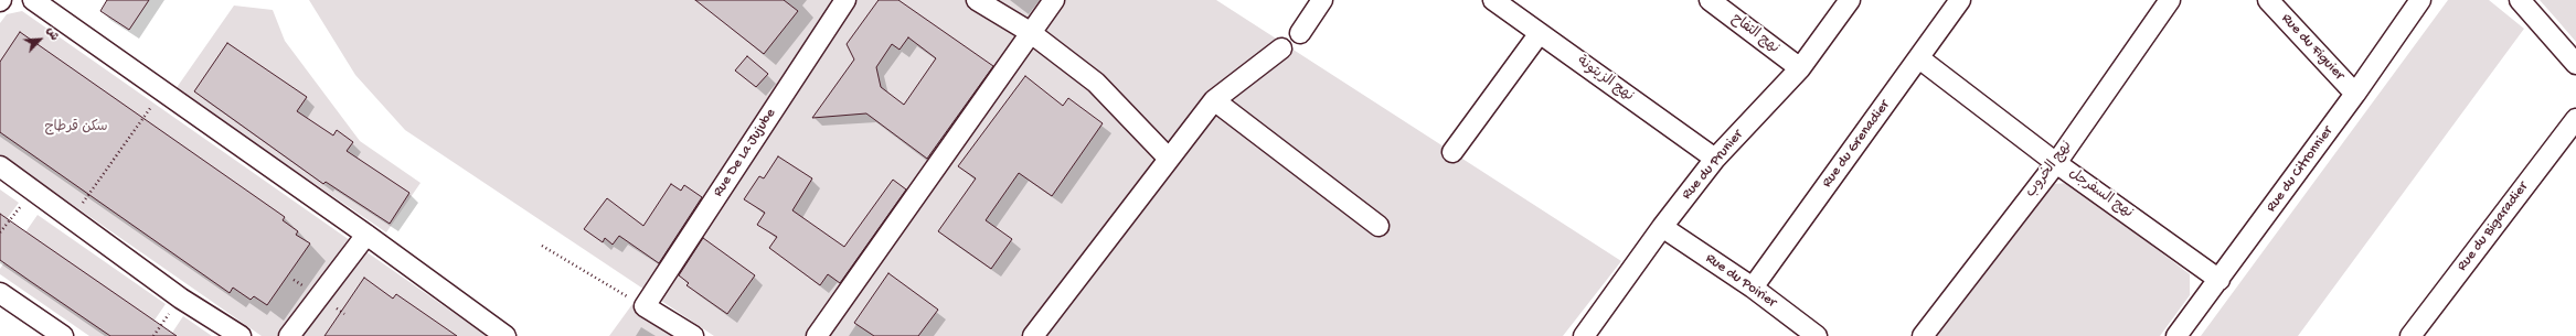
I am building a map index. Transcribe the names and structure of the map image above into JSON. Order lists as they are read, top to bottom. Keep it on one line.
{"streets":{"street":["نهج التفاح","Rue du Figuier","نهج الزيتونة","Rue du Grenadier","Rue De La Jujube","Rue du Prunier","نهج الخروب","Rue du Citronnier","نهج السفرجل","Rue du Bigaradier","Rue du Poirier"]},"crossings":[["نهج التفاح","Rue du Prunier"],["Rue du Figuier","Rue du Citronnier"],["نهج الزيتونة","Rue du Prunier"],["Rue du Grenadier","نهج السفرجل"],["Rue du Grenadier","Rue du Poirier"],["Rue du Prunier","Rue du Poirier"],["نهج الخروب","نهج السفرجل"],["Rue du Citronnier","نهج السفرجل"]],"parks":["سكن قرطاج"],"north":"top right"}
